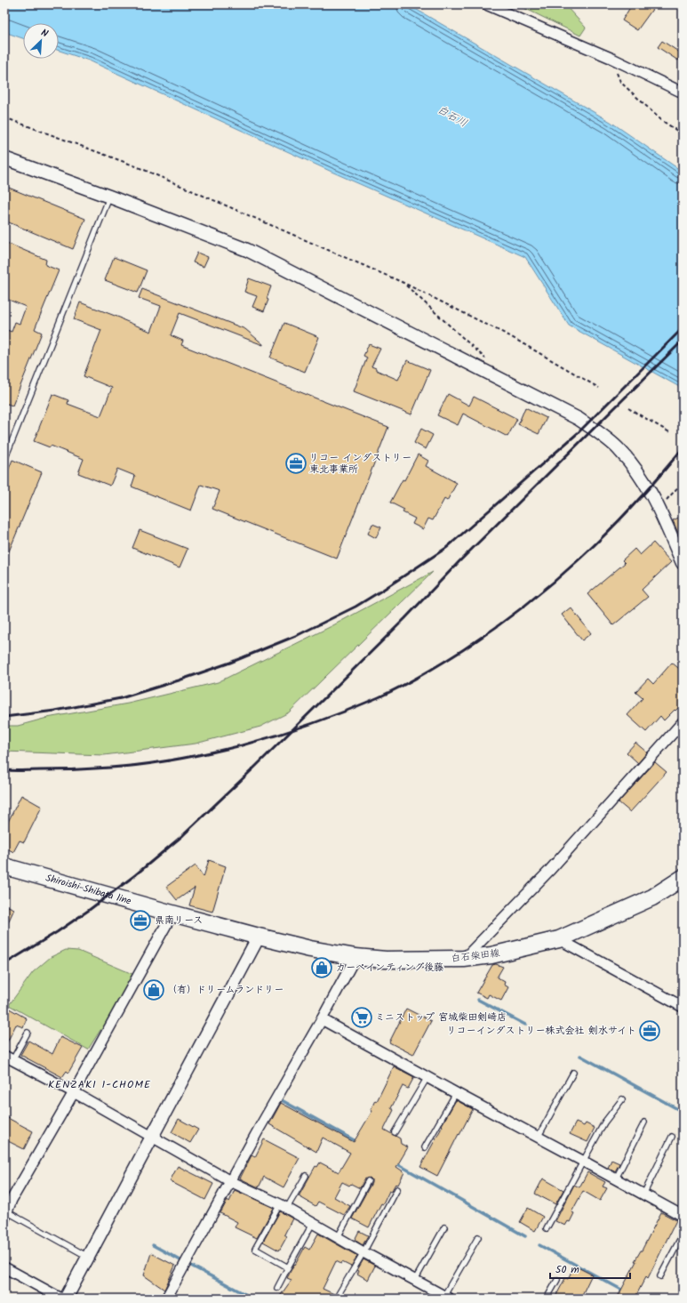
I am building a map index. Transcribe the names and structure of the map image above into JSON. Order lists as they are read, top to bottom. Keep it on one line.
{"streets":{"main road":["Shiroishi-Shibata line","白石柴田線"]},"crossings":[["Shiroishi-Shibata line","白石柴田線"]],"districts":["KENZAKI 1-CHOME"],"water":["白石川"],"places":{"office":["リコー インダストリー 東北事業所","県南リース","リコーインダストリー株式会社 剣水サイト"],"shop":["カーペインティング後藤","（有）ドリームランドリー"],"supermarket":["ミニストップ 宮城柴田剣崎店"]},"scale_bar":"50 m","north":"top right"}
